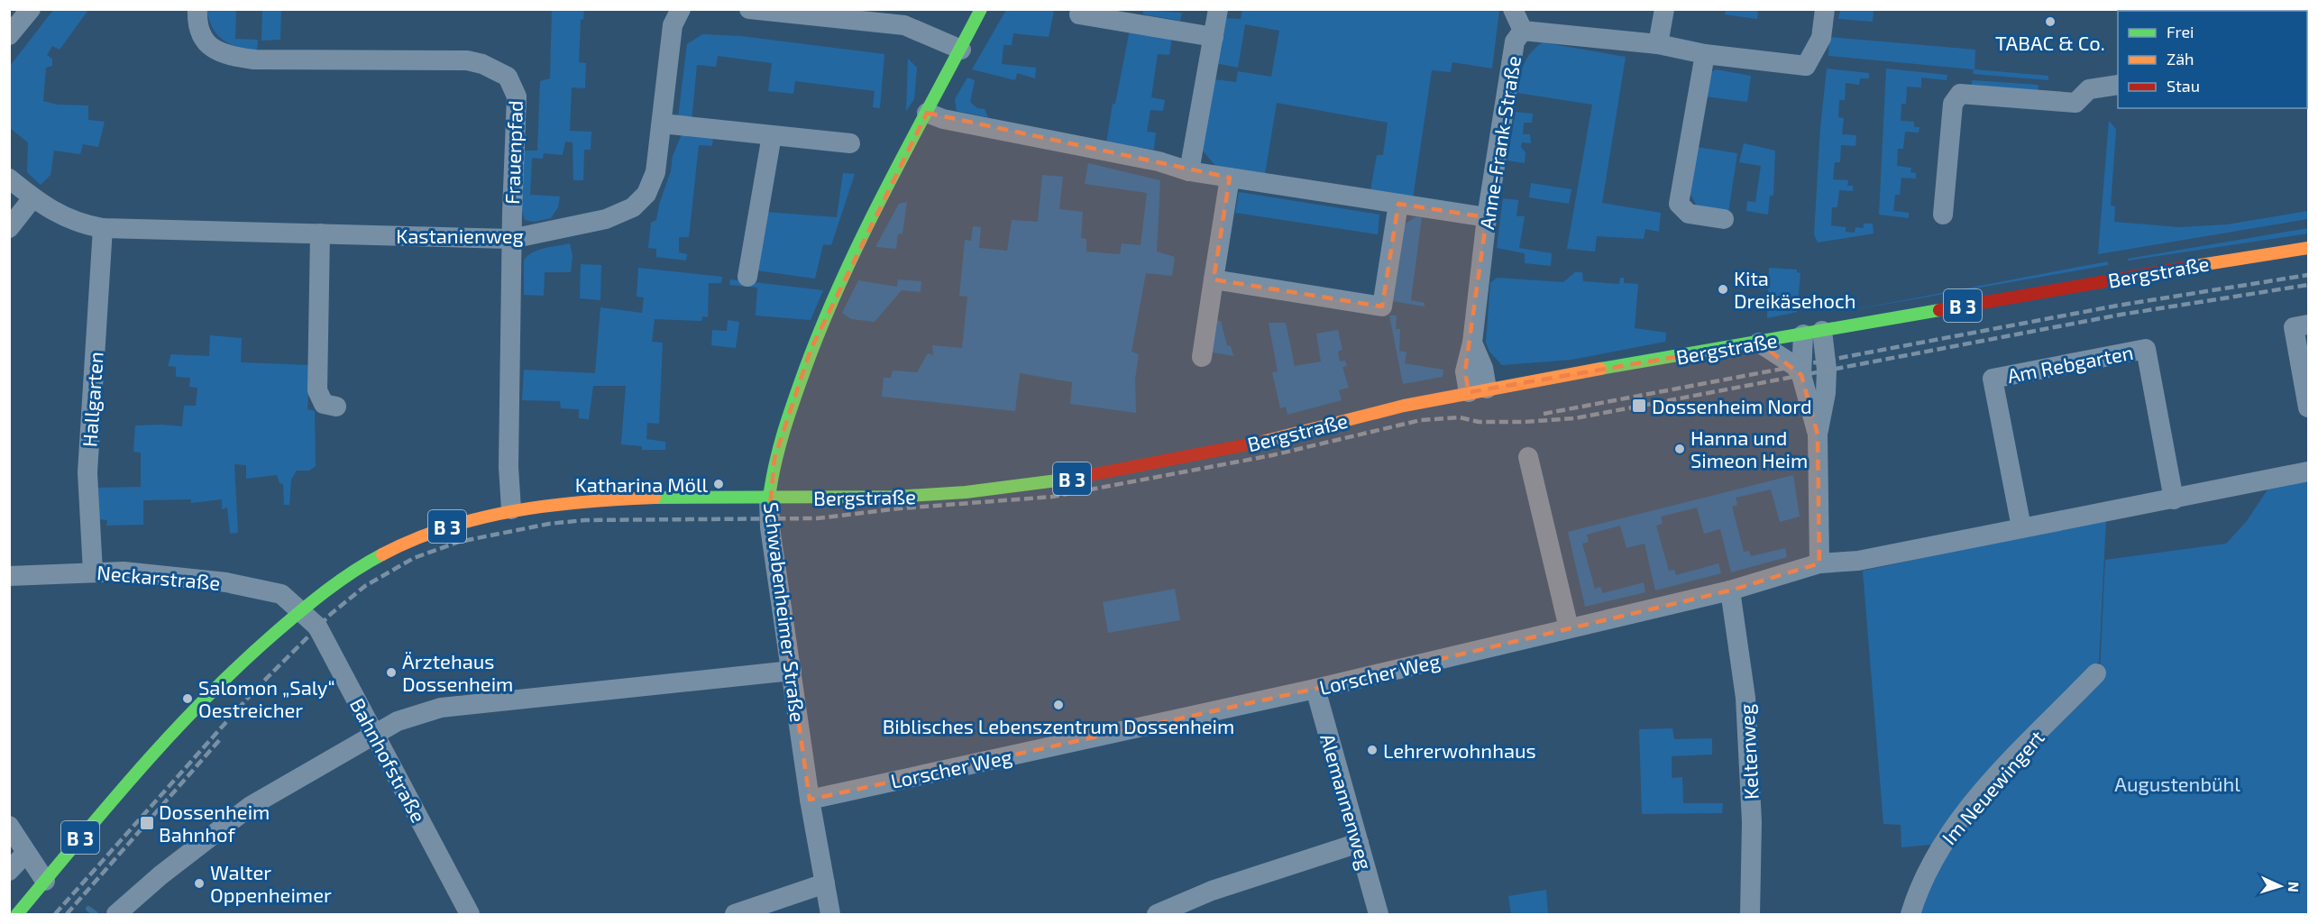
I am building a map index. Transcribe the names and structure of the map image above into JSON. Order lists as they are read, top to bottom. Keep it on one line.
{"streets":{"main road":["Bergstraße","B 3","Schwabenheimer Straße"],"street":["Anne-Frank-Straße","Frauenpfad","Kastanienweg","Am Rebgarten","Hallgarten","Neckarstraße","Lorscher Weg","Keltenweg","Bahnhofstraße","Im Neuewingert","Alemannenweg"]},"crossings":[["Anne-Frank-Straße","Bergstraße"],["Frauenpfad","Kastanienweg"],["Frauenpfad","Bergstraße"],["Kastanienweg","Hallgarten"],["Bergstraße","B 3"],["Bergstraße","Neckarstraße"],["Bergstraße","Schwabenheimer Straße"],["Bergstraße","Bahnhofstraße"],["B 3","Neckarstraße"],["B 3","Bahnhofstraße"],["Hallgarten","Neckarstraße"],["Neckarstraße","Bahnhofstraße"],["Schwabenheimer Straße","Lorscher Weg"],["Lorscher Weg","Keltenweg"],["Lorscher Weg","Alemannenweg"]],"parks":["Augustenbühl"],"places":{"other":["TABAC & Co.","Kita Dreikäsehoch","Hanna und Simeon Heim","Katharina Möll","Ärztehaus Dossenheim","Salomon „Saly“ Oestreicher","Biblisches Lebenszentrum Dossenheim","Lehrerwohnhaus","Walter Oppenheimer"],"transit":["Dossenheim Nord","Dossenheim Bahnhof"]},"legend":["Frei","Zäh","Stau"],"north":"right"}
